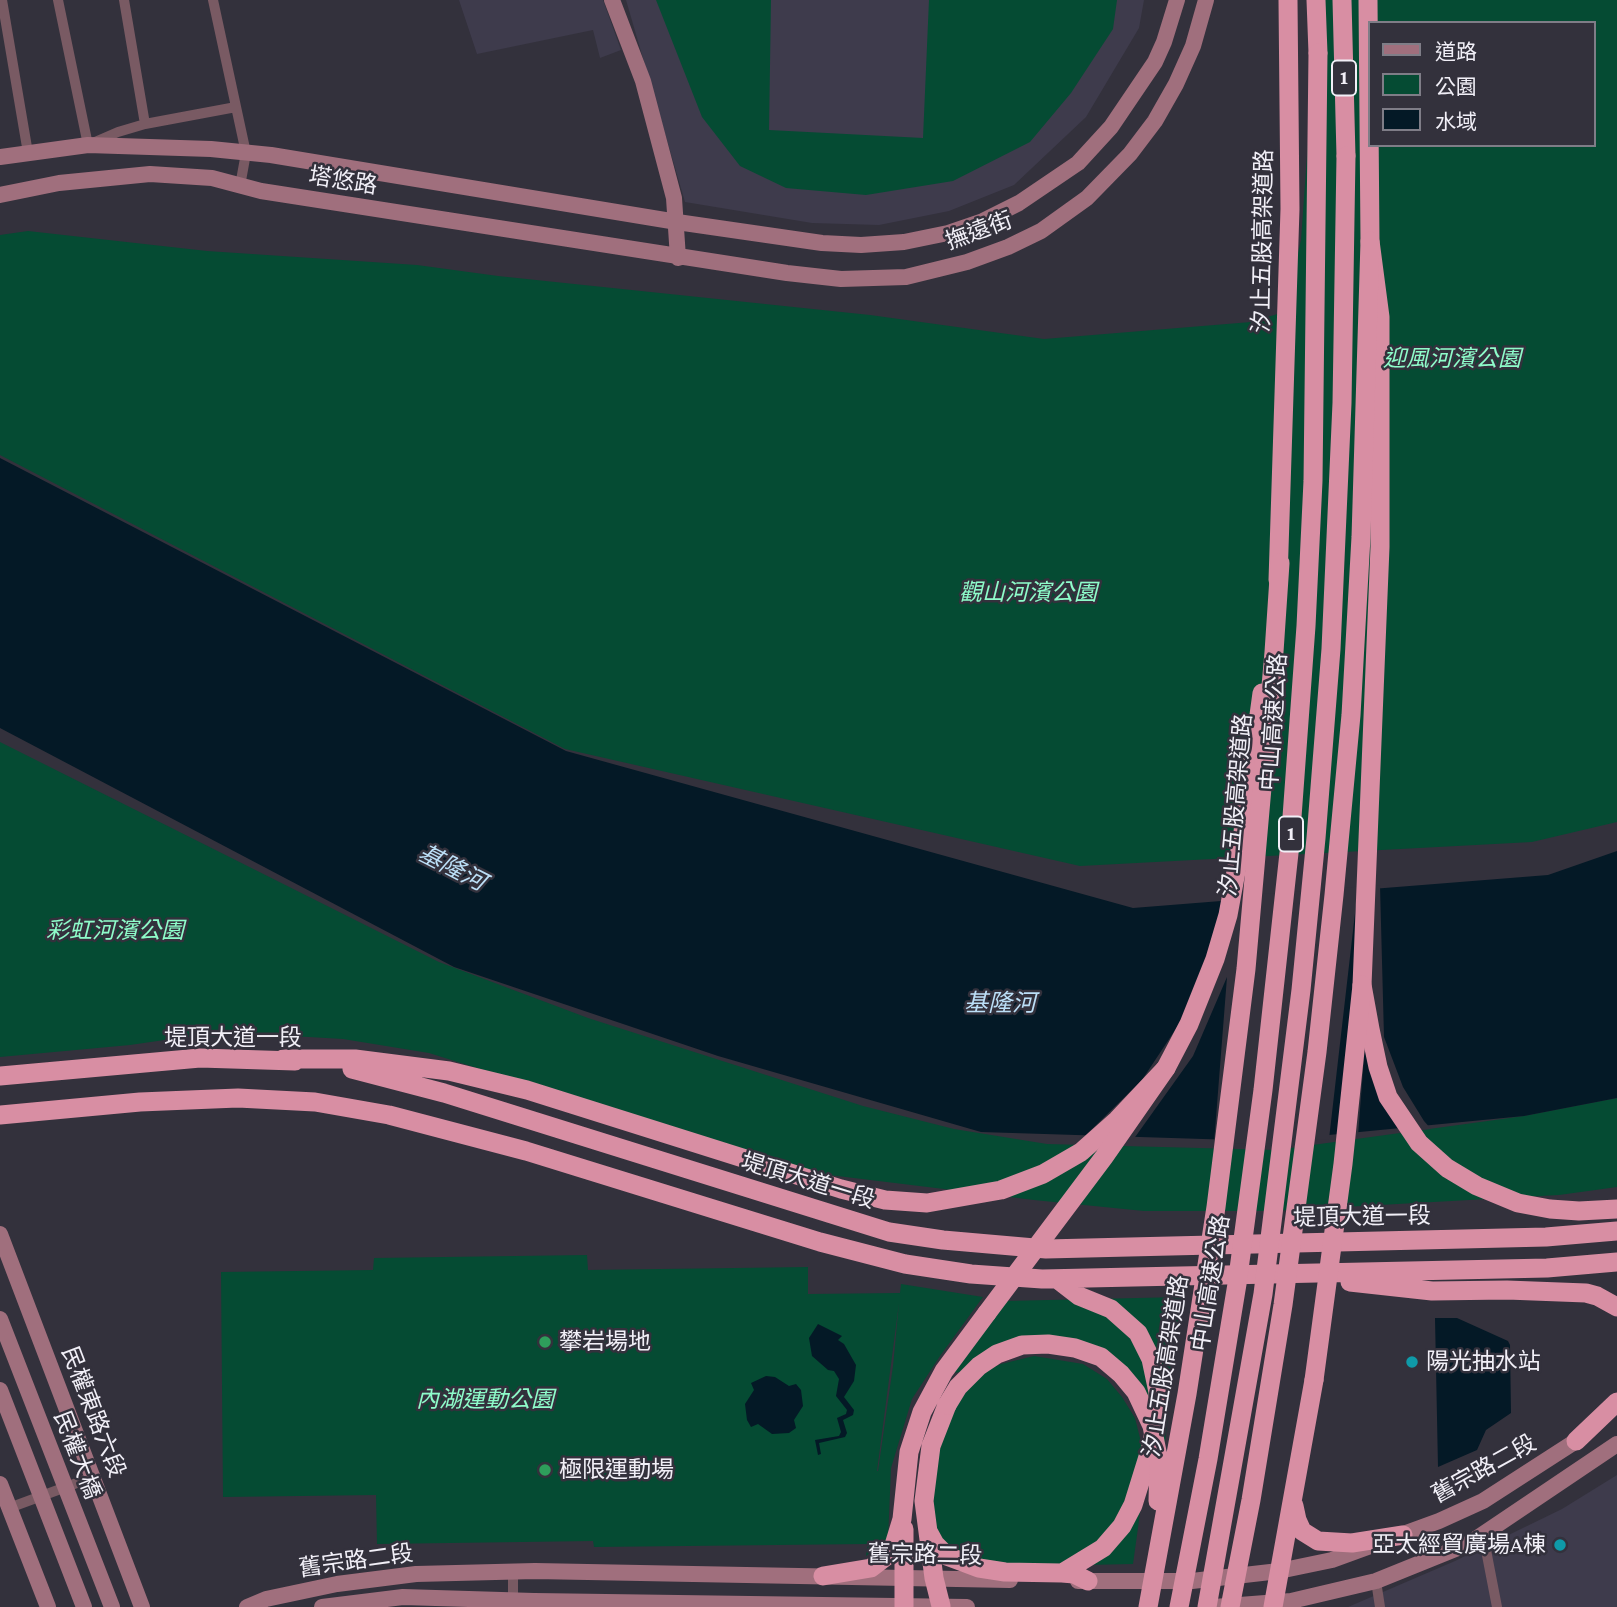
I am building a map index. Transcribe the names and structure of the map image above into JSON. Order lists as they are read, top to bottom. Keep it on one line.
{"streets":{"highway":["1","汐止五股高架道路","中山高速公路","堤頂大道一段"],"main road":["塔悠路","撫遠街","民權東路六段","民權大橋","舊宗路二段"]},"crossings":[["塔悠路","撫遠街"]],"water":["基隆河"],"parks":["迎風河濱公園","觀山河濱公園","彩虹河濱公園","內湖運動公園"],"places":["攀岩場地","陽光抽水站","極限運動場","亞太經貿廣場A棟"],"legend":["道路","公園","水域"]}
